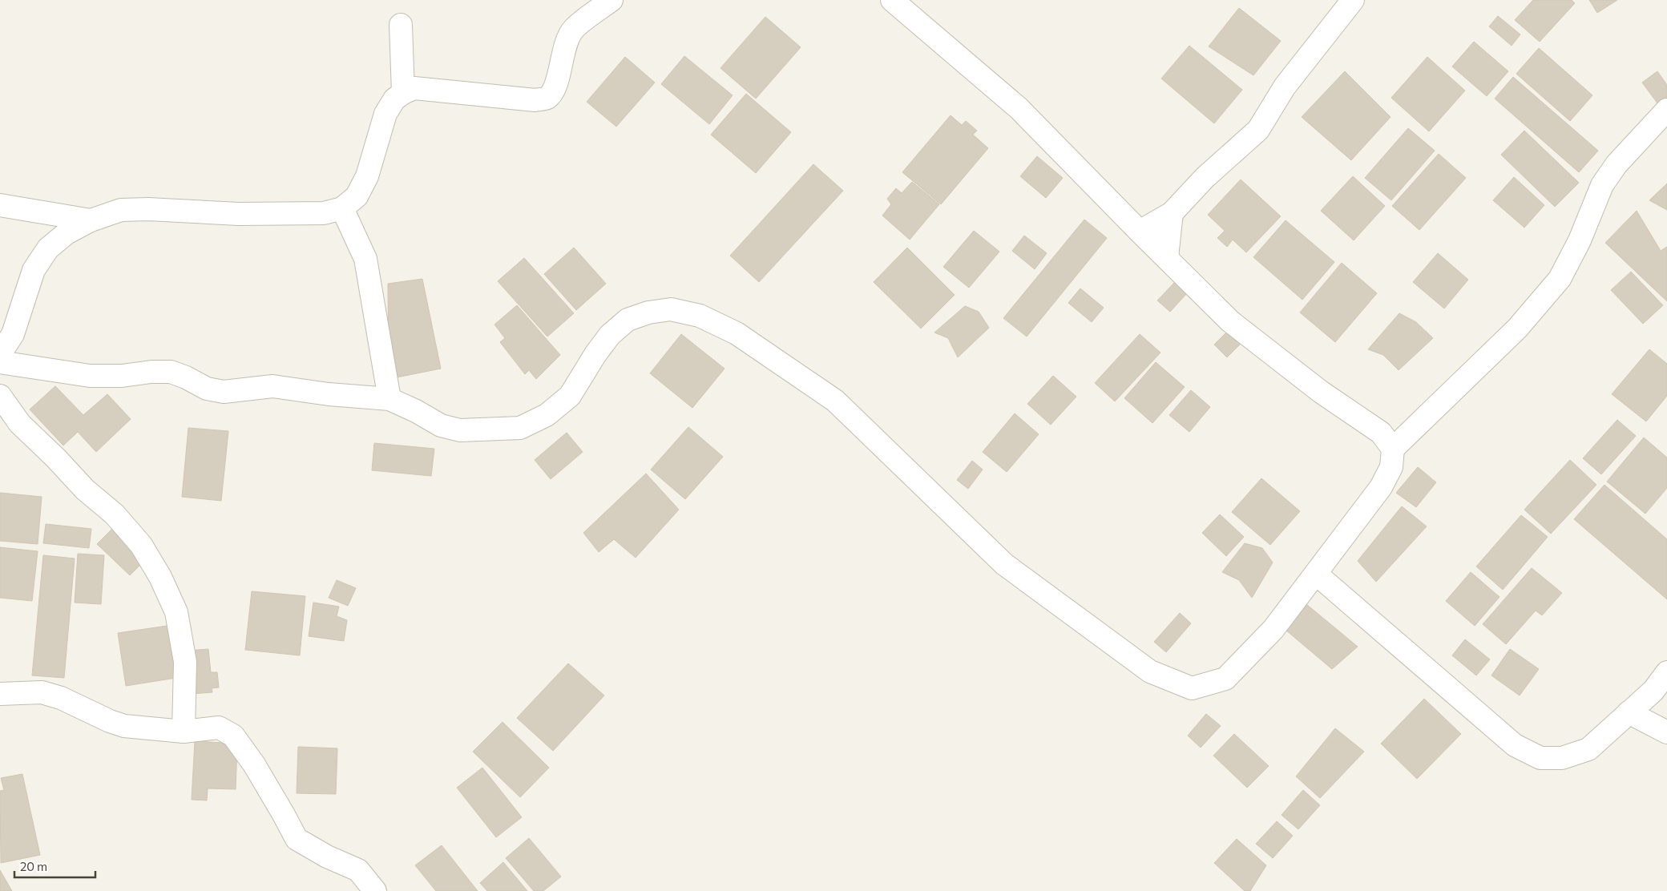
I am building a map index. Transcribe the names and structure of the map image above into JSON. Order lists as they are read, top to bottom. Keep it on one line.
{"scale_bar":"20 m"}
